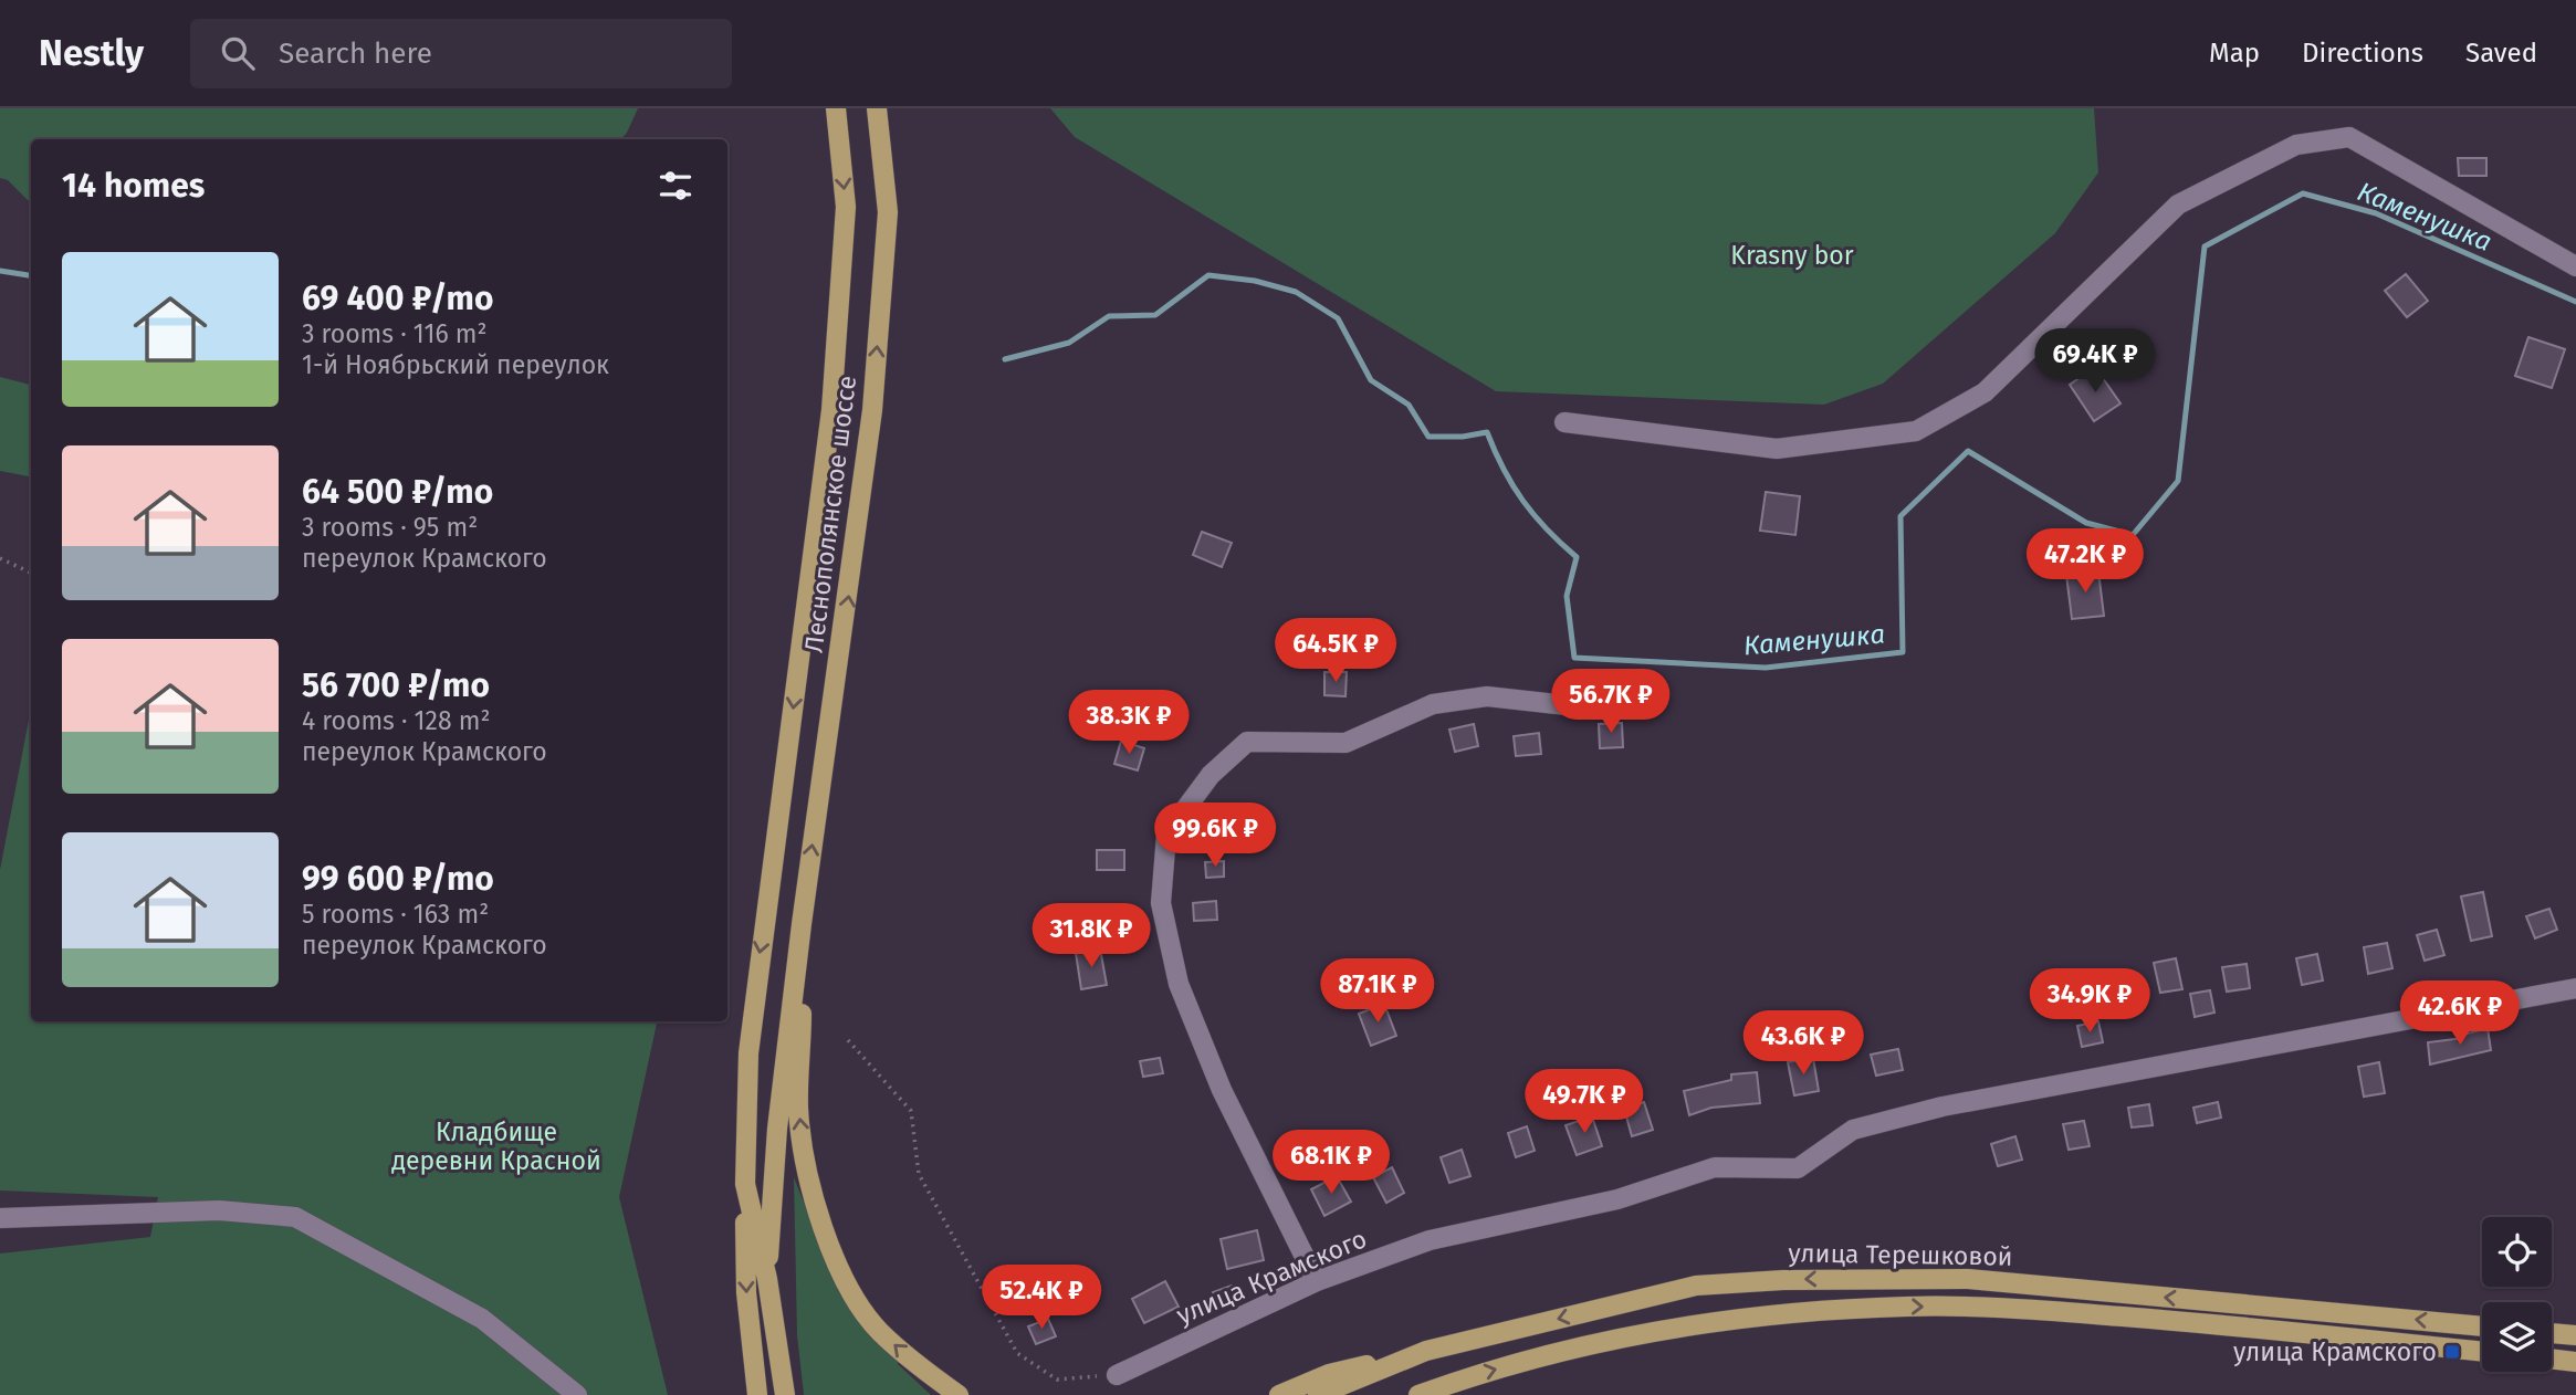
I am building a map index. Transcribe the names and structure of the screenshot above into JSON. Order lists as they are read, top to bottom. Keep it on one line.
{"streets":{"main road":["Леснополянское шоссе","улица Терешковой"],"street":["улица Крамского"]},"water":["Каменушка"],"parks":["Krasny bor","Кладбище деревни Красной"],"places":{"transit":["улица Крамского"]},"page":{"header":"Nestly","search":"Search here","nav":["Map","Directions","Saved"],"heading":"14 homes","list":[{"name":"69 400 ₽/mo","note":"3 rooms · 116 m² · 1-й Ноябрьский переулок"},{"name":"64 500 ₽/mo","note":"3 rooms · 95 m² · переулок Крамского"},{"name":"56 700 ₽/mo","note":"4 rooms · 128 m² · переулок Крамского"},{"name":"99 600 ₽/mo","note":"5 rooms · 163 m² · переулок Крамского"}],"price":["69.4K ₽","47.2K ₽","64.5K ₽","56.7K ₽","38.3K ₽","99.6K ₽","31.8K ₽","87.1K ₽","34.9K ₽","42.6K ₽","43.6K ₽","49.7K ₽","68.1K ₽","52.4K ₽"]}}
